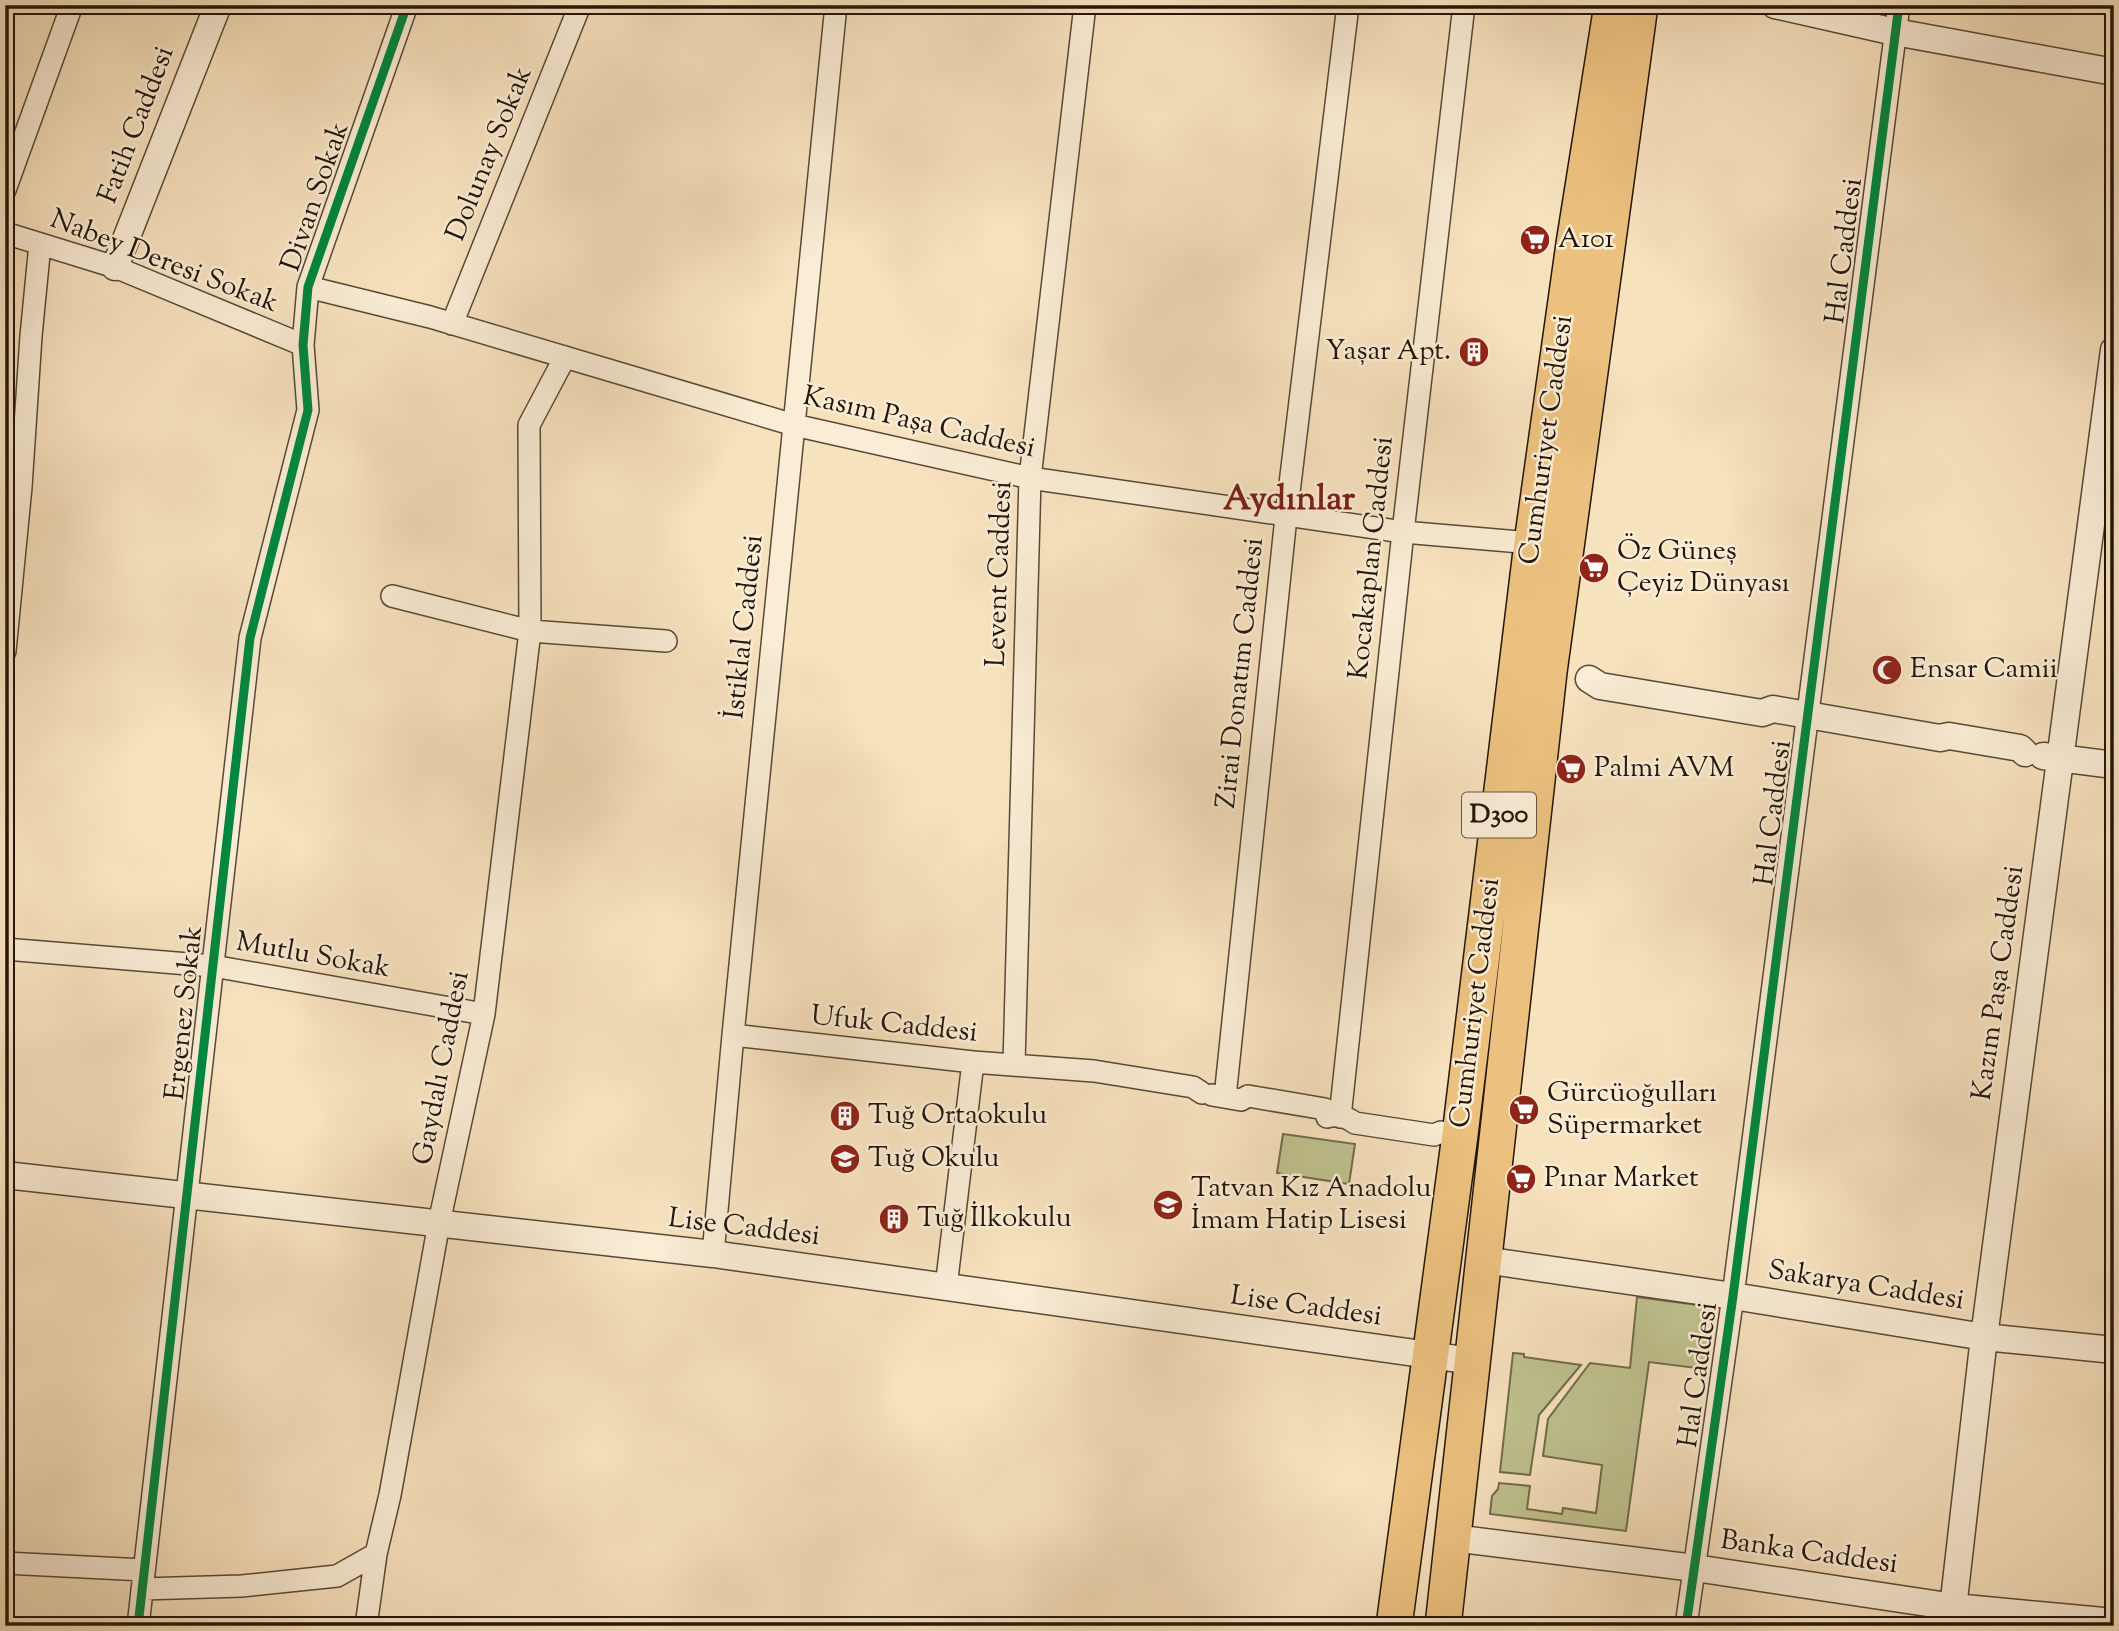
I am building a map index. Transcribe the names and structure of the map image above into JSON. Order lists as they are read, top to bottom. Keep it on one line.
{"streets":{"highway":["Cumhuriyet Caddesi","D300"],"street":["Fatih Caddesi","Dolunay Sokak","Divan Sokak","Hal Caddesi","Nabey Deresi Sokak","Kasım Paşa Caddesi","Kocakaplan Caddesi","Levent Caddesi","İstiklal Caddesi","Zirai Donatım Caddesi","Mutlu Sokak","Kazım Paşa Caddesi","Ergenez Sokak","Ufuk Caddesi","Gaydalı Caddesi","Lise Caddesi","Sakarya Caddesi","Banka Caddesi"]},"crossings":[["Fatih Caddesi","Nabey Deresi Sokak"],["Dolunay Sokak","Kasım Paşa Caddesi"],["Divan Sokak","Nabey Deresi Sokak"],["Divan Sokak","Kasım Paşa Caddesi"],["Divan Sokak","Ergenez Sokak"],["Hal Caddesi","Sakarya Caddesi"],["Hal Caddesi","Banka Caddesi"],["Kasım Paşa Caddesi","Cumhuriyet Caddesi"],["Kasım Paşa Caddesi","Kocakaplan Caddesi"],["Kasım Paşa Caddesi","Levent Caddesi"],["Kasım Paşa Caddesi","İstiklal Caddesi"],["Kasım Paşa Caddesi","Zirai Donatım Caddesi"],["Kasım Paşa Caddesi","Gaydalı Caddesi"],["Cumhuriyet Caddesi","Ufuk Caddesi"],["Cumhuriyet Caddesi","Lise Caddesi"],["Cumhuriyet Caddesi","Sakarya Caddesi"],["Cumhuriyet Caddesi","Banka Caddesi"],["Kocakaplan Caddesi","Ufuk Caddesi"],["Levent Caddesi","Ufuk Caddesi"],["İstiklal Caddesi","Ufuk Caddesi"],["İstiklal Caddesi","Lise Caddesi"],["Zirai Donatım Caddesi","Ufuk Caddesi"],["Mutlu Sokak","Ergenez Sokak"],["Mutlu Sokak","Gaydalı Caddesi"],["Kazım Paşa Caddesi","Sakarya Caddesi"],["Kazım Paşa Caddesi","Banka Caddesi"],["Ergenez Sokak","Lise Caddesi"],["Gaydalı Caddesi","Lise Caddesi"]],"districts":["Aydınlar"],"places":{"supermarket":["A101","Öz Güneş Çeyiz Dünyası","Palmi AVM","Gürcüoğulları Süpermarket","Pınar Market"],"building":["Yaşar Apt.","Tuğ Ortaokulu","Tuğ İlkokulu"],"mosque":["Ensar Camii"],"school or university":["Tuğ Okulu","Tatvan Kız Anadolu İmam Hatip Lisesi"]}}
